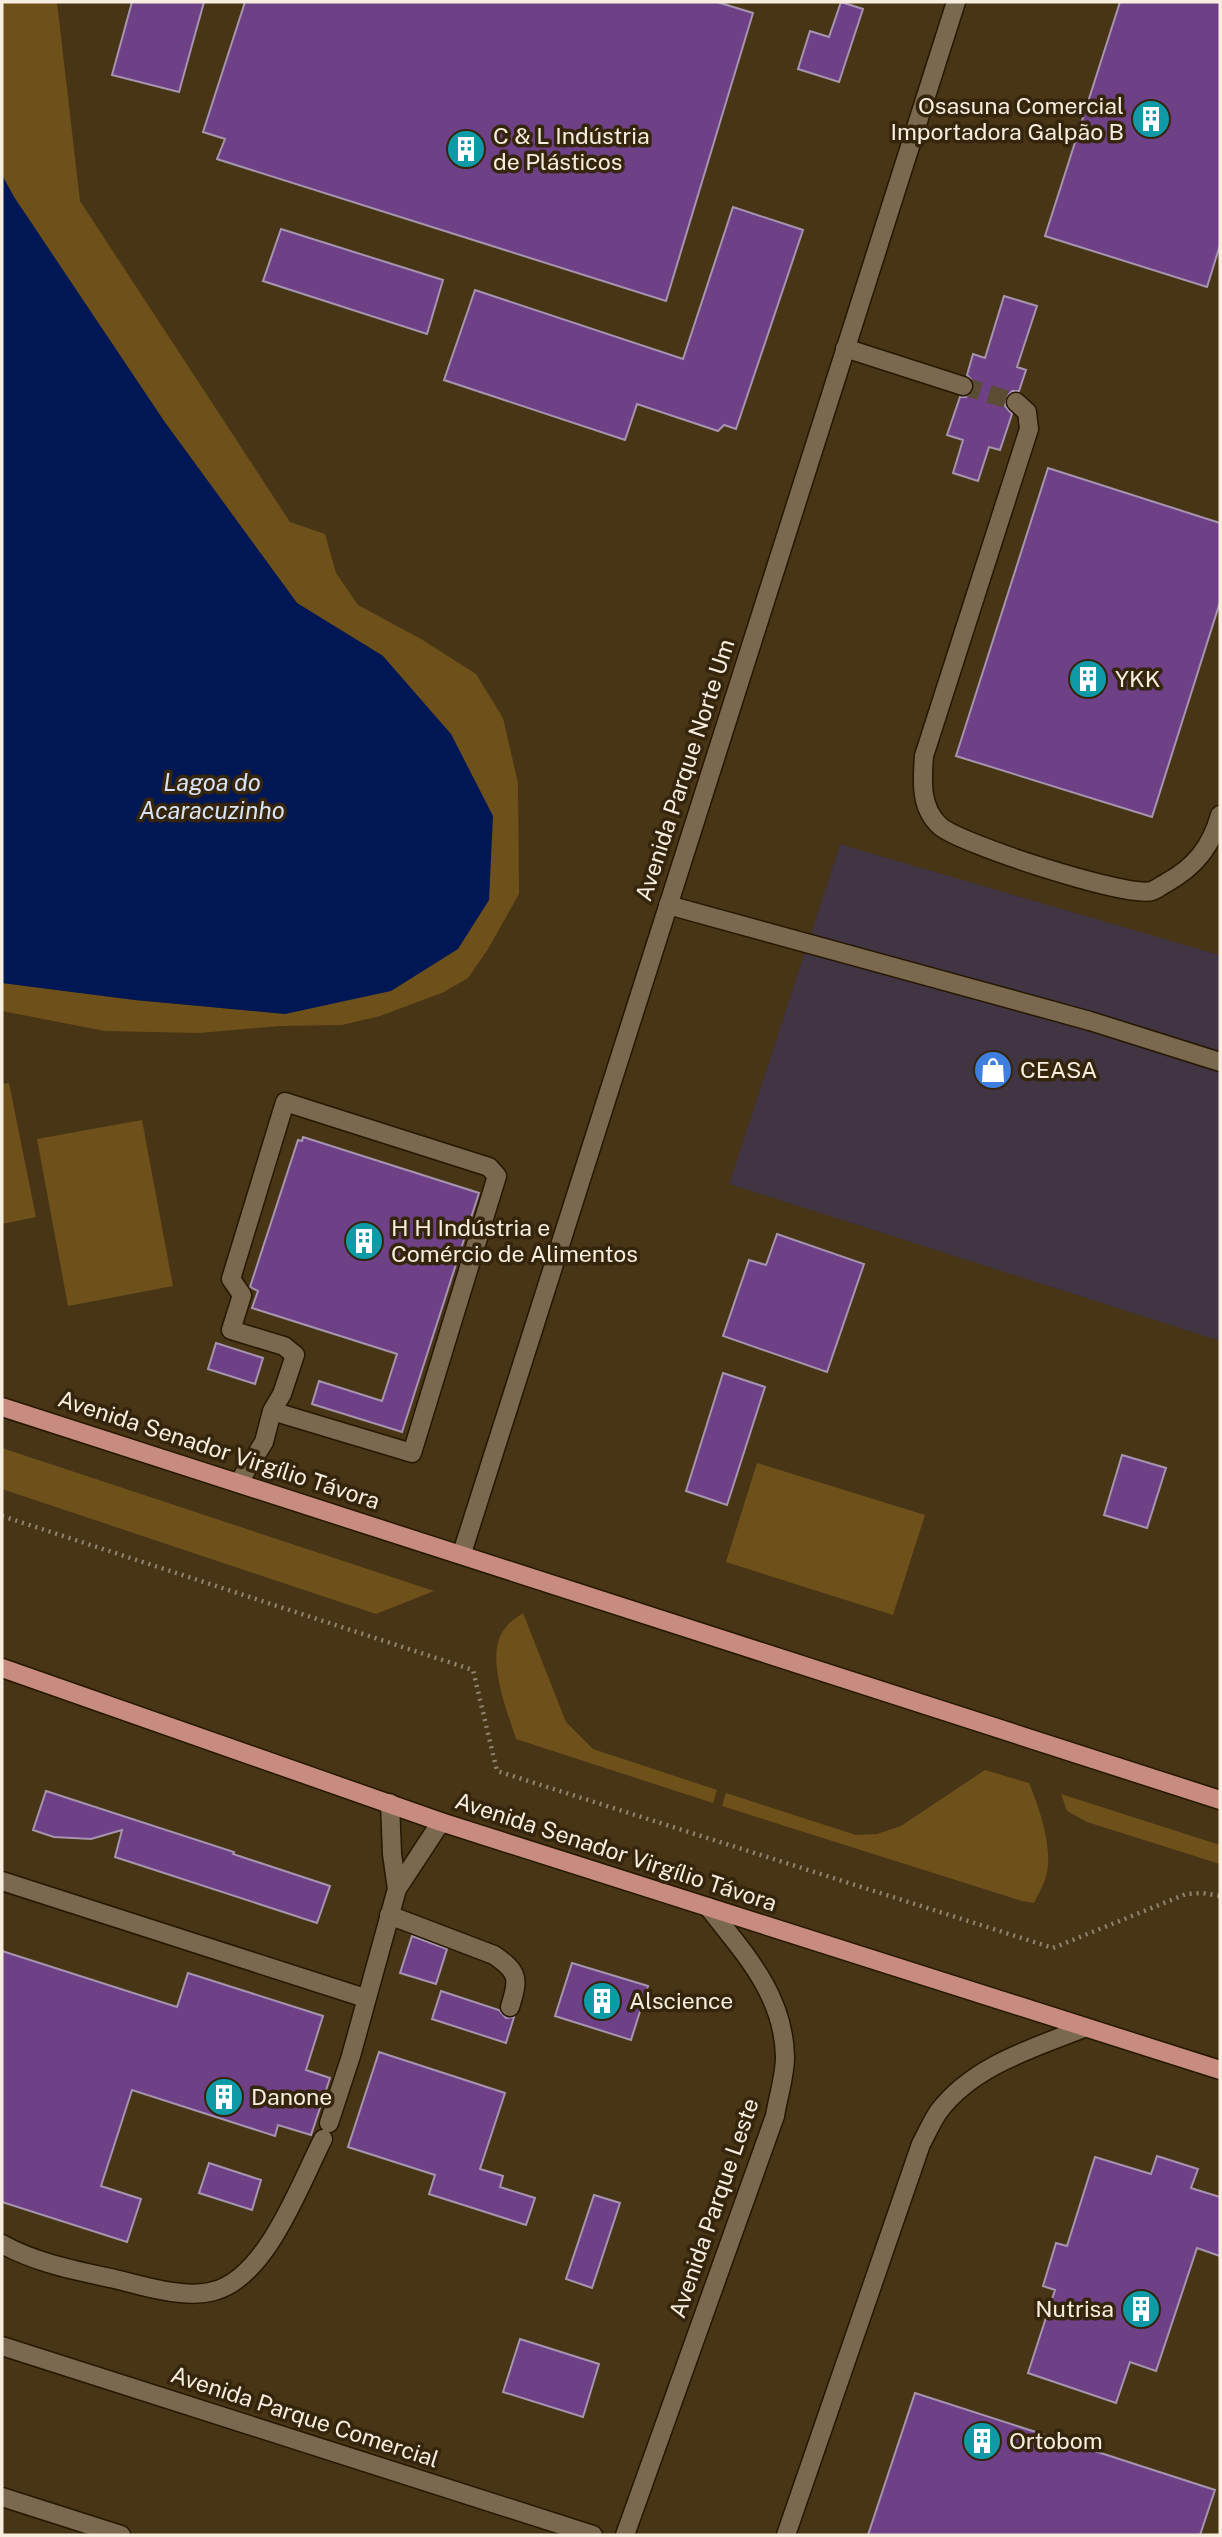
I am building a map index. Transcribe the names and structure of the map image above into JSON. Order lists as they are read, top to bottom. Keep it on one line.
{"streets":{"main road":["Avenida Senador Virgílio Távora"],"street":["Avenida Parque Norte Um","Avenida Parque Leste","Avenida Parque Comercial"]},"crossings":[["Avenida Parque Norte Um","Avenida Senador Virgílio Távora"],["Avenida Senador Virgílio Távora","Avenida Parque Leste"]],"water":["Lagoa do Acaracuzinho"],"places":{"building":["Osasuna Comercial Importadora Galpão B","C & L Indústria de Plásticos","YKK","H H Indústria e Comércio de Alimentos","Alscience","Danone","Nutrisa","Ortobom"],"shop":["CEASA"]}}
